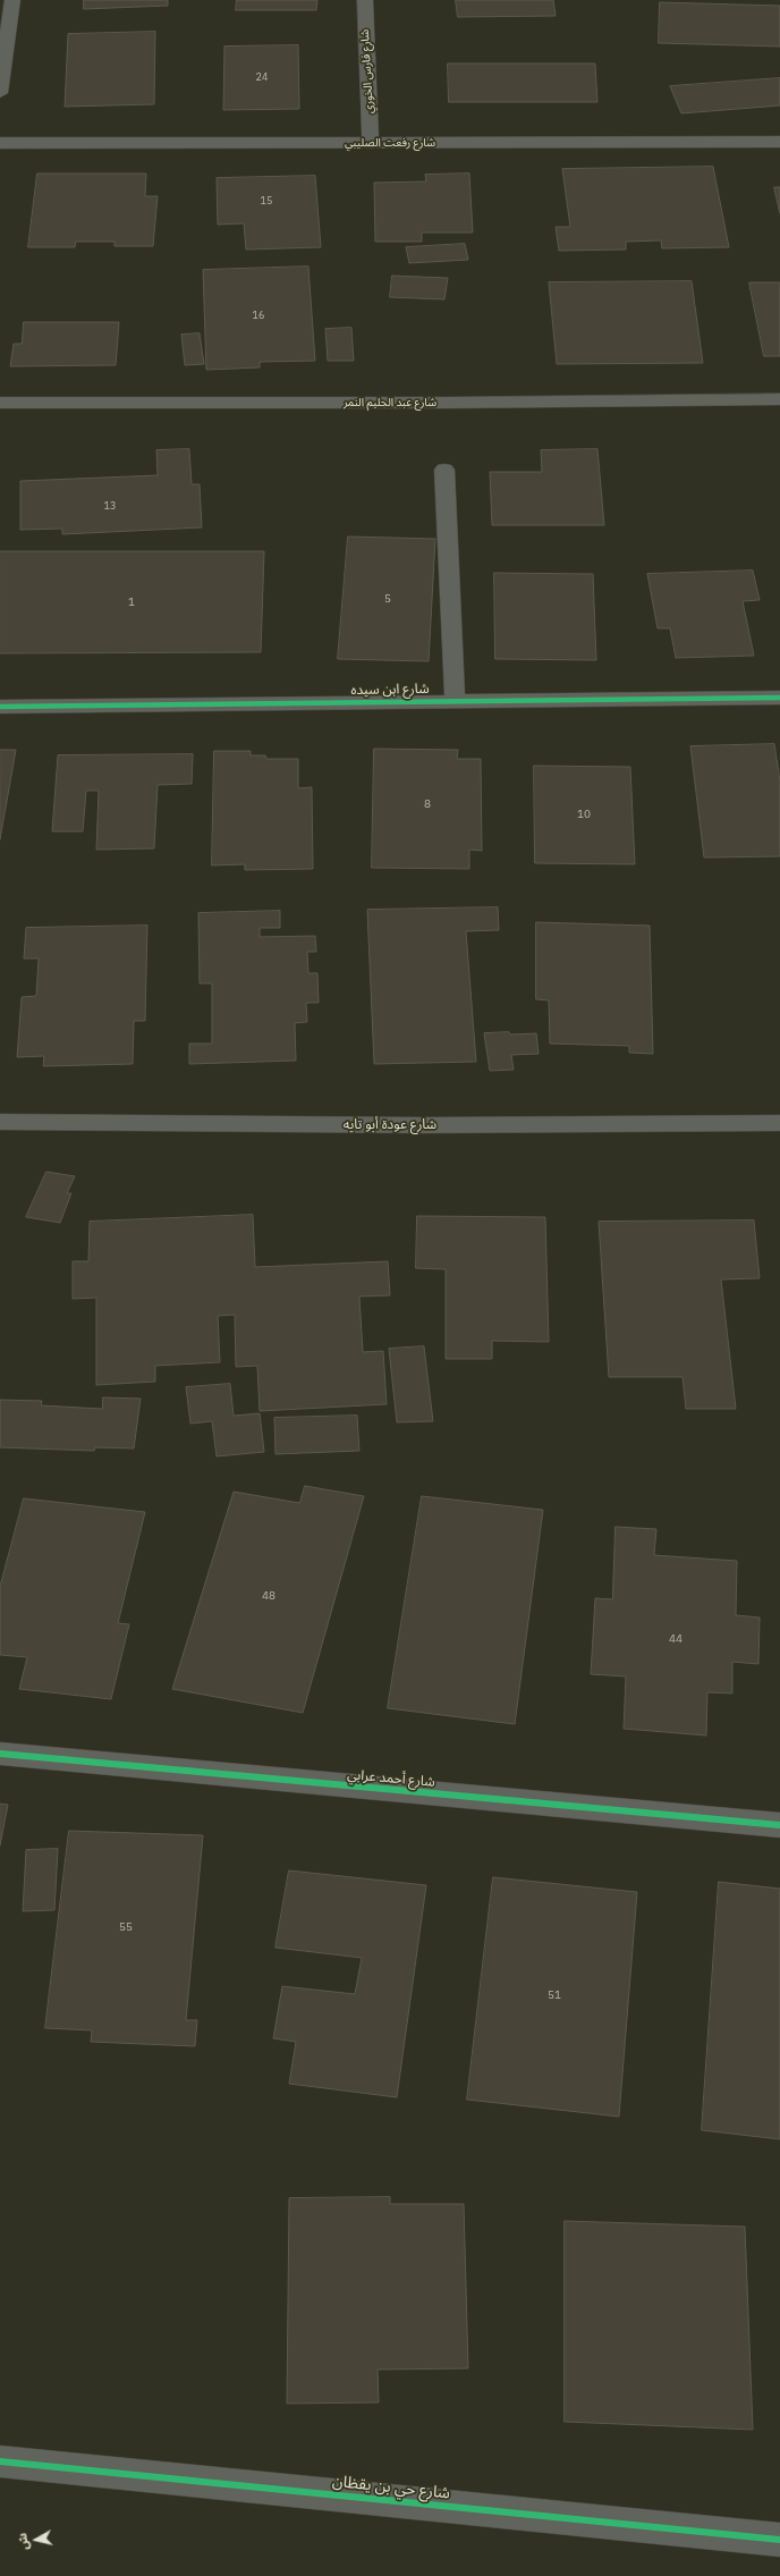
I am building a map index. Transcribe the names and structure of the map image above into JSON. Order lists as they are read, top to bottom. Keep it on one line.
{"streets":{"street":["شارع فارس الخوري","شارع رفعت الصليبي","شارع عبد الحليم النمر","شارع ابن سيده","شارع عودة أبو تايه","شارع أحمد عرابي","شارع حي بن يقظان"]},"crossings":[["شارع فارس الخوري","شارع رفعت الصليبي"]],"house_numbers":["24","15","16","13","5","1","8","10","48","44","55","51"],"north":"left"}
